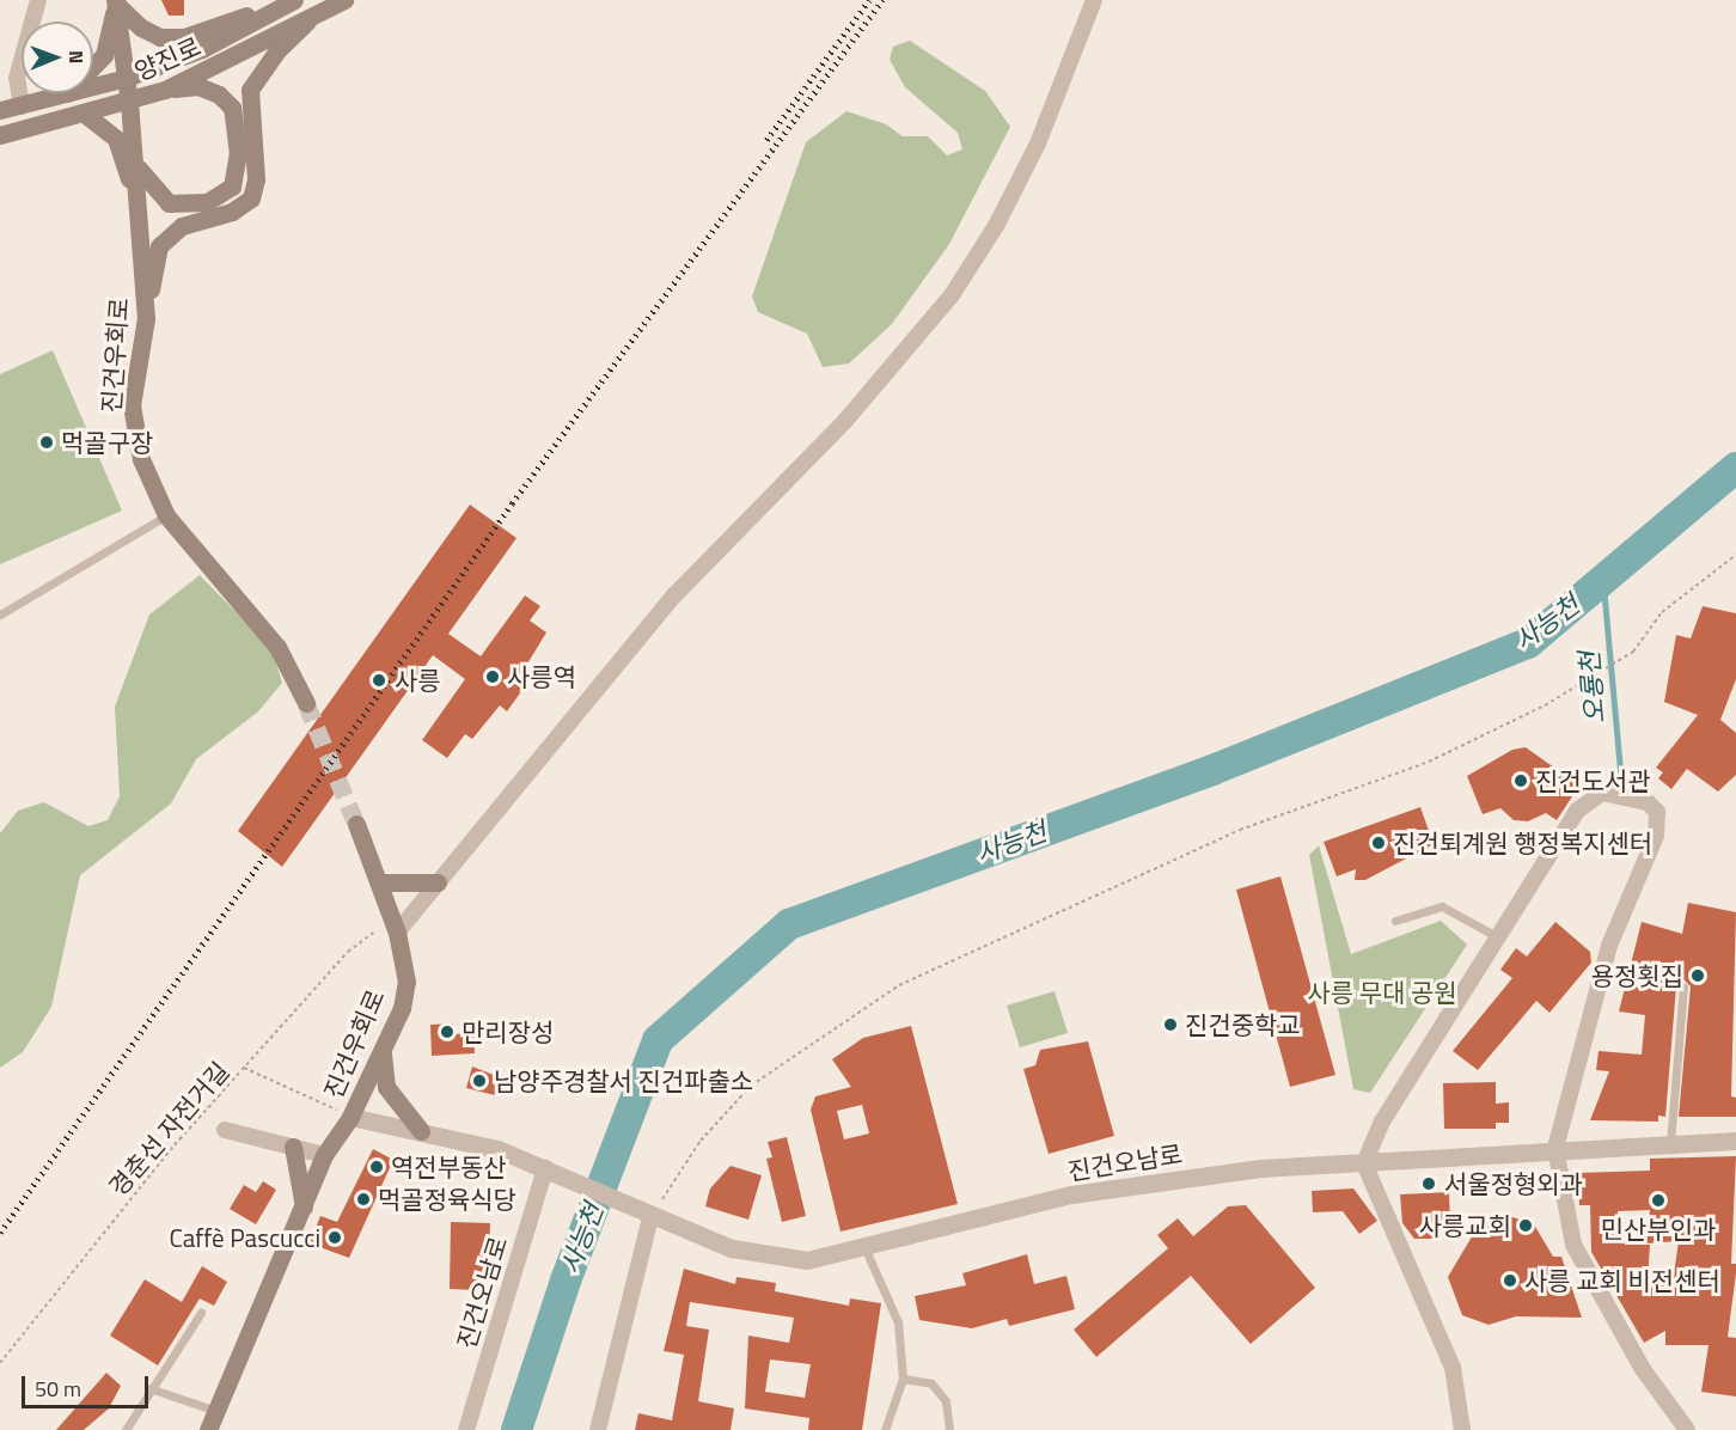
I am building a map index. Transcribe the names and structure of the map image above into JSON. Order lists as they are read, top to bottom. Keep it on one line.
{"streets":{"main road":["양진로","진건우회로"],"street":["진건오남로"],"path":["경춘선 자전거길"]},"crossings":[["양진로","진건우회로"],["진건우회로","진건오남로"]],"water":["사능천","오룡천"],"parks":["사릉 무대 공원"],"places":["먹골구장","사릉역","사릉","진건도서관","진건퇴계원 행정복지센터","용정횟집","진건중학교","만리장성","남양주경찰서 진건파출소","역전부동산","서울정형외과","먹골정육식당","민산부인과","사릉교회","Caffè Pascucci","사릉 교회 비전센터"],"scale_bar":"50 m","north":"right"}
